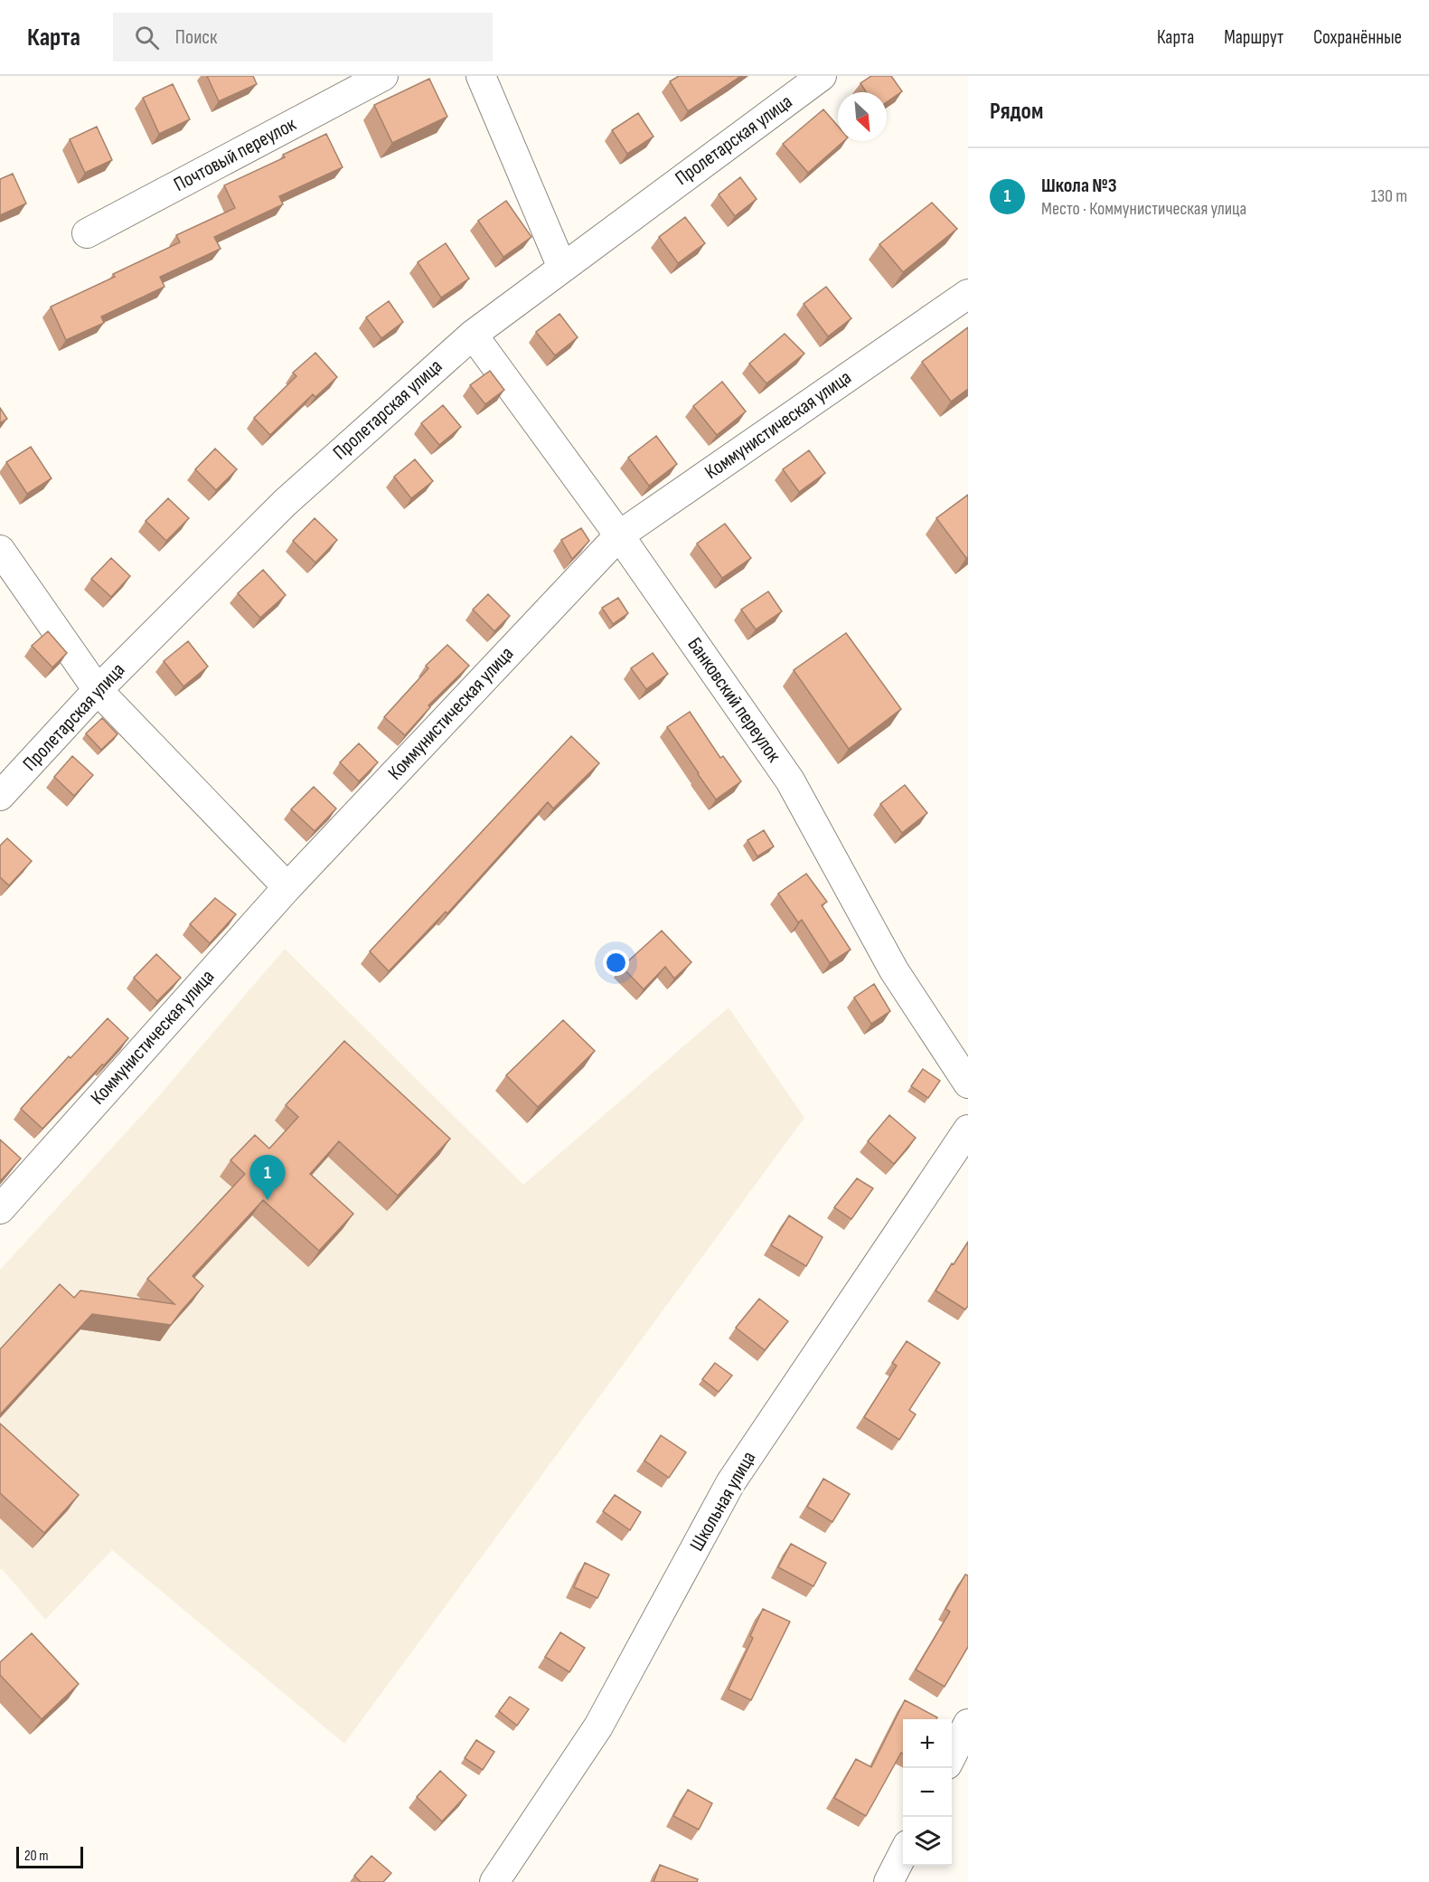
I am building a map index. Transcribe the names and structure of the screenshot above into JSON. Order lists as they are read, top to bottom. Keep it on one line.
{"streets":{"street":["Пролетарская улица","Почтовый переулок","Коммунистическая улица","Банковский переулок","Школьная улица"]},"crossings":[["Пролетарская улица","Банковский переулок"],["Коммунистическая улица","Банковский переулок"]],"scale_bar":"20 m","north":"bottom right","page":{"header":"Карта","search":"Поиск","nav":["Карта","Маршрут","Сохранённые"],"heading":"Рядом","list":[{"mark":"1","name":"Школа №3","note":"Место · Коммунистическая улица","value":"130 m"}],"pins":"1","map_buttons":["+","−"],"scale":"20 m"}}
